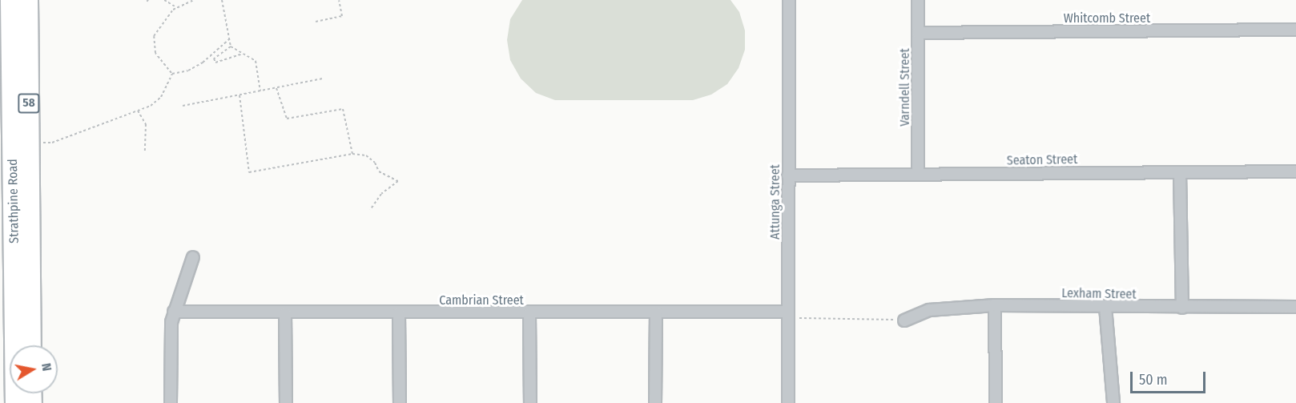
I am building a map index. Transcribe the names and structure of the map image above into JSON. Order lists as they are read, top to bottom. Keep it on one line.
{"streets":{"highway":["58","Strathpine Road"],"street":["Whitcomb Street","Varndell Street","Seaton Street","Attunga Street","Lexham Street","Cambrian Street"]},"crossings":[["Whitcomb Street","Varndell Street"],["Varndell Street","Seaton Street"],["Seaton Street","Attunga Street"],["Attunga Street","Cambrian Street"]],"scale_bar":"50 m","north":"right"}
